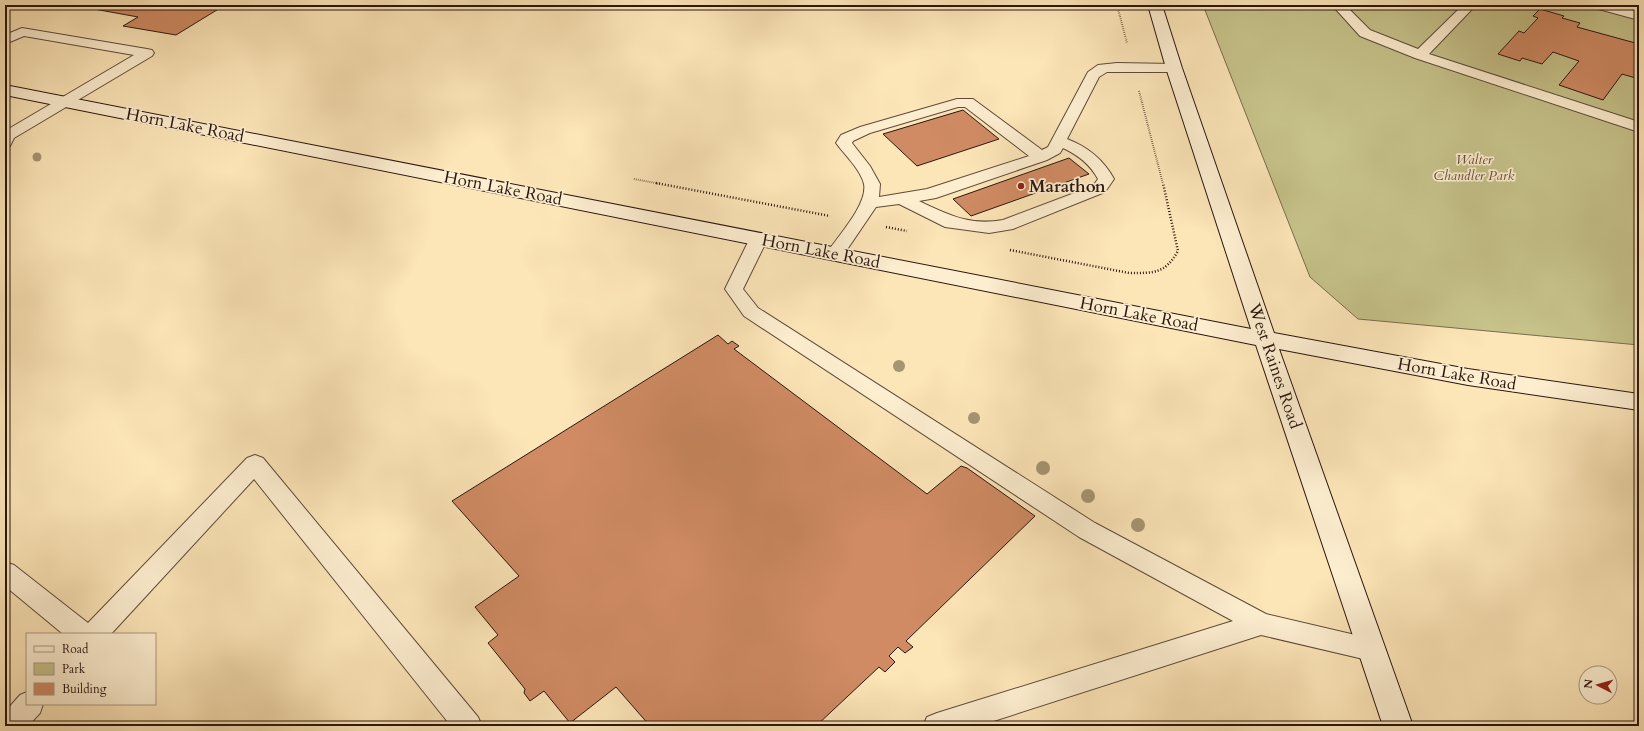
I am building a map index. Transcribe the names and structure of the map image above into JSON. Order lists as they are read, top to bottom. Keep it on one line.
{"streets":{"main road":["Horn Lake Road","West Raines Road"]},"crossings":[["Horn Lake Road","West Raines Road"]],"parks":["Walter Chandler Park"],"places":["Marathon"],"legend":["Road","Park","Building"],"north":"left"}
